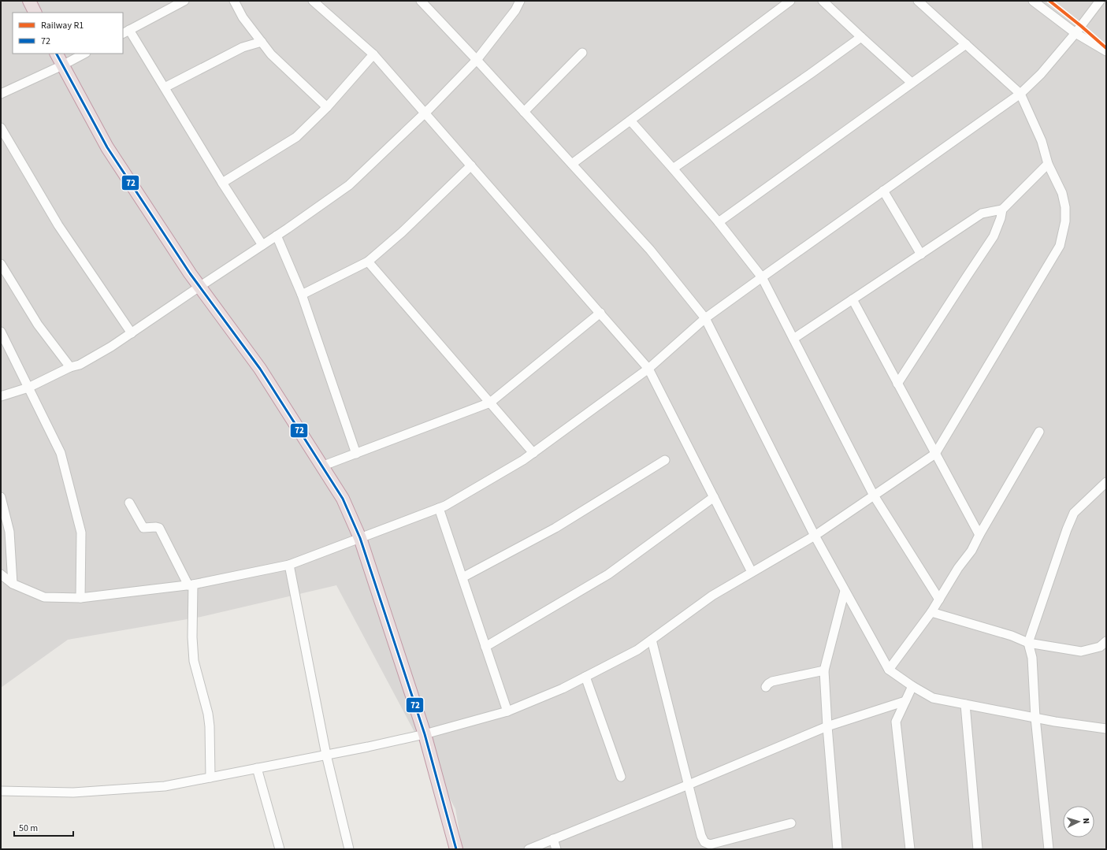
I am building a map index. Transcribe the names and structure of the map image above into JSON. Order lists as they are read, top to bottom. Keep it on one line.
{"lines":["rail line R1","transit line 72"],"legend":["Railway R1","72"],"scale_bar":"50 m","north":"right"}
